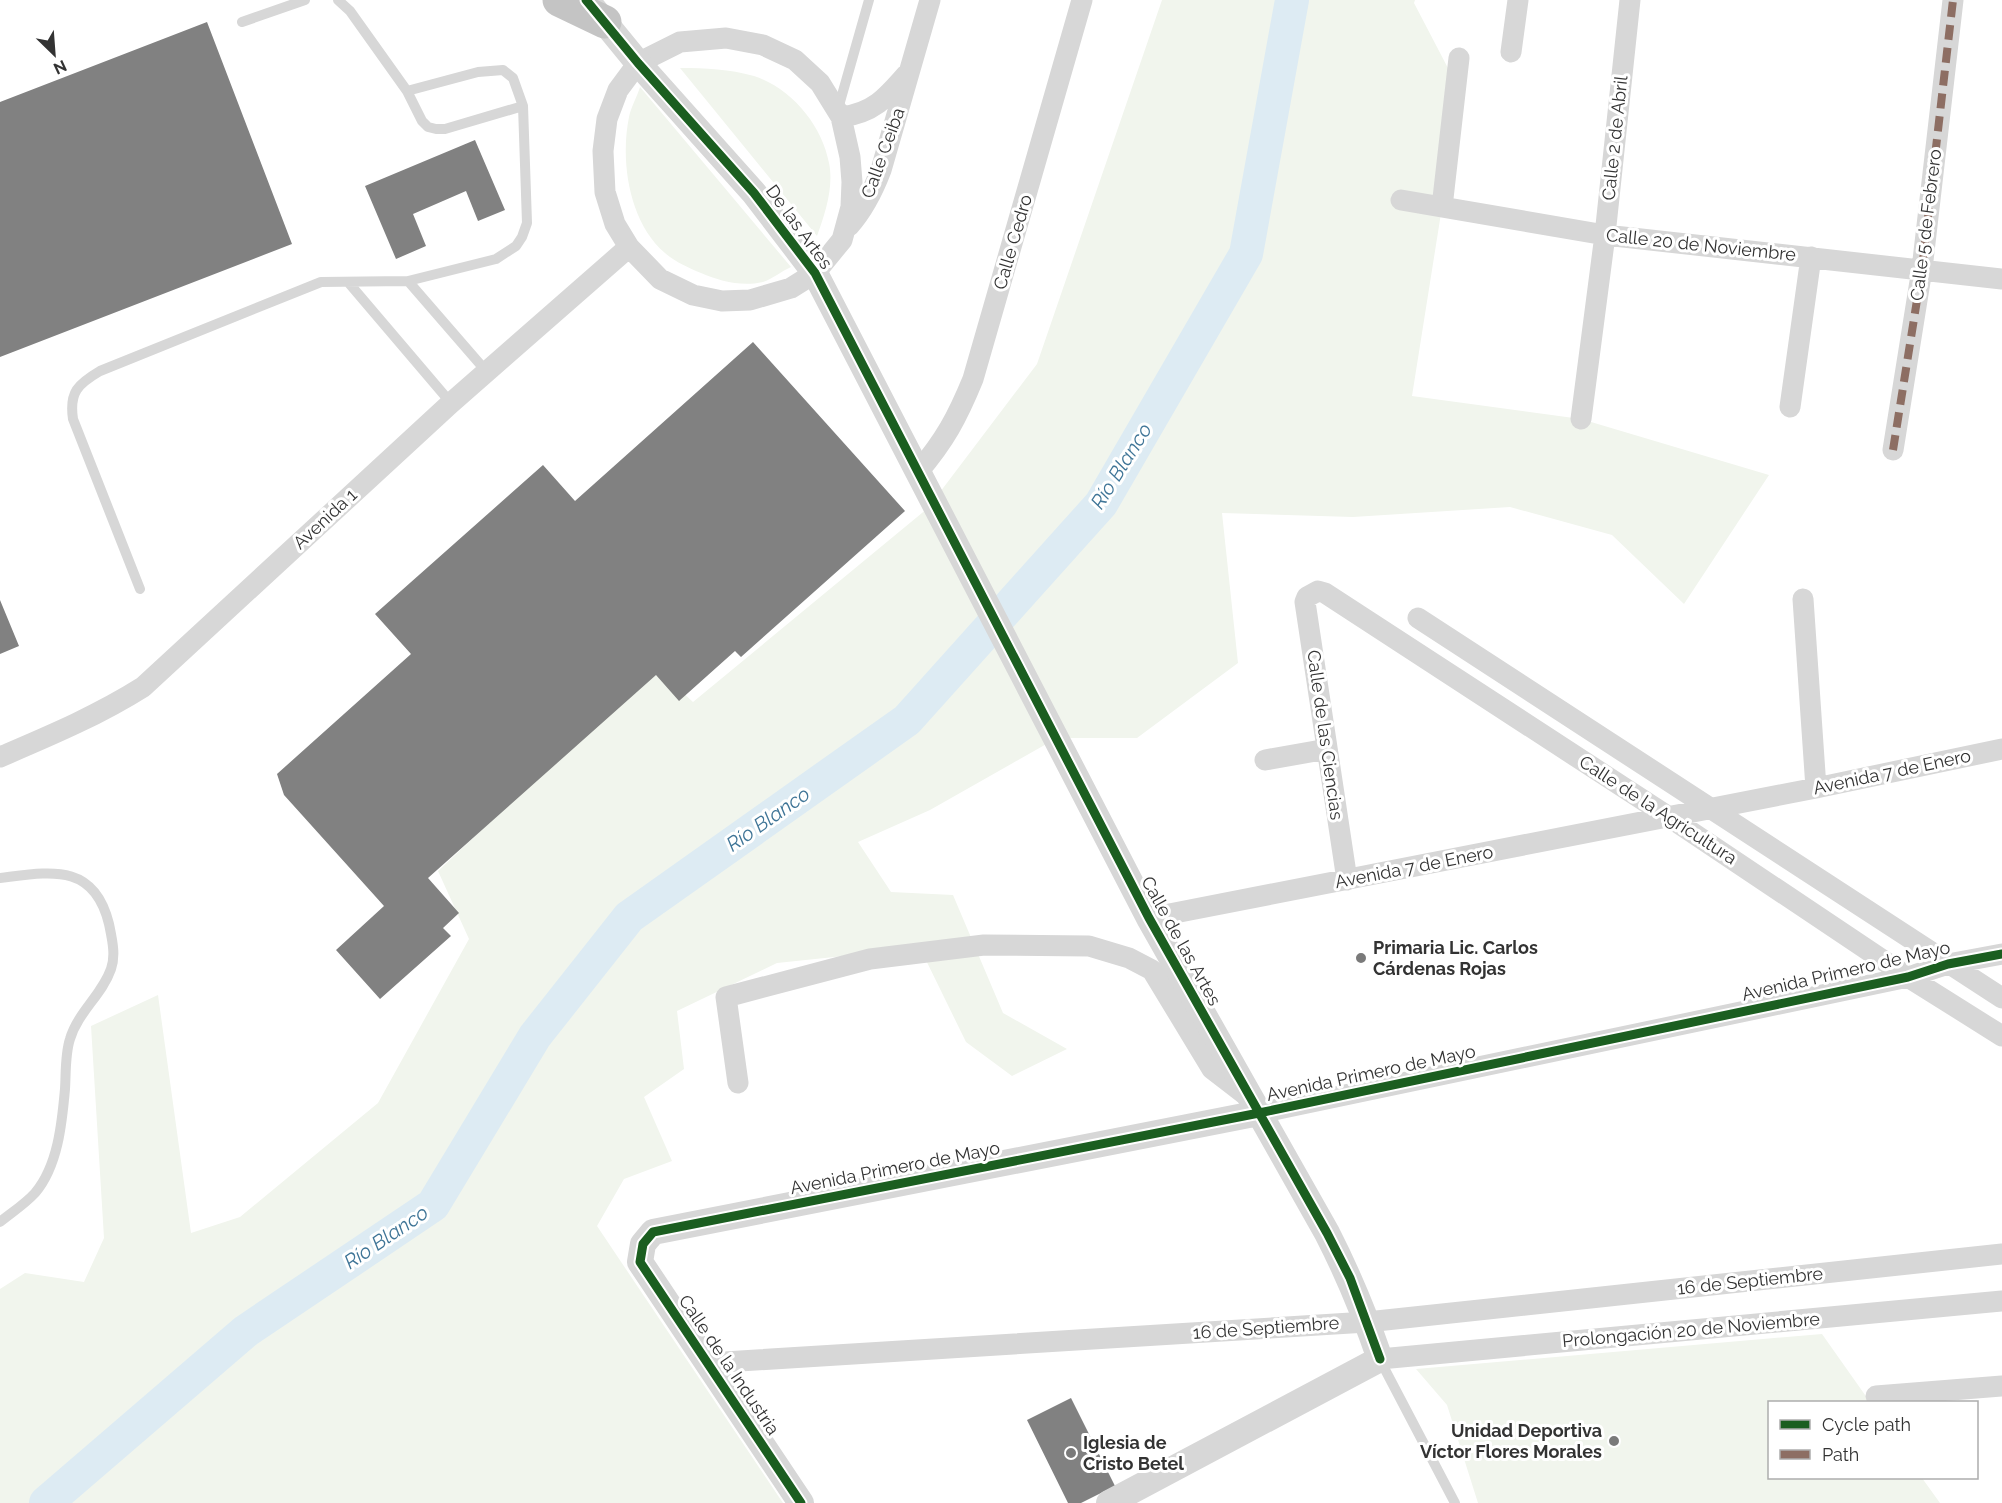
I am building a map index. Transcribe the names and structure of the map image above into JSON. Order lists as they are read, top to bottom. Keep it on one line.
{"streets":{"street":["Calle 2 de Abril","Calle Ceiba","Calle 5 de Febrero","De las Artes","Calle Cedro","Calle 20 de Noviembre","Avenida 1","Calle de las Ciencias","Avenida 7 de Enero","Calle de la Agricultura","Calle de las Artes","Avenida Primero de Mayo","16 de Septiembre","Prolongación 20 de Noviembre","Calle de la Industria"]},"crossings":[["Calle 2 de Abril","Calle 20 de Noviembre"],["Calle 5 de Febrero","Calle 20 de Noviembre"],["De las Artes","Calle Cedro"],["De las Artes","Calle de las Artes"],["Calle de las Ciencias","Avenida 7 de Enero"],["Calle de las Ciencias","Calle de la Agricultura"],["Avenida 7 de Enero","Calle de la Agricultura"],["Avenida 7 de Enero","Calle de las Artes"],["Calle de la Agricultura","Avenida Primero de Mayo"],["Calle de las Artes","Avenida Primero de Mayo"],["Calle de las Artes","16 de Septiembre"],["Calle de las Artes","Prolongación 20 de Noviembre"],["Avenida Primero de Mayo","Calle de la Industria"],["16 de Septiembre","Calle de la Industria"]],"water":["Río Blanco"],"places":["Primaria Lic. Carlos Cárdenas Rojas","Unidad Deportiva Víctor Flores Morales","Iglesia de Cristo Betel"],"legend":["Cycle path","Path"],"north":"bottom right"}
